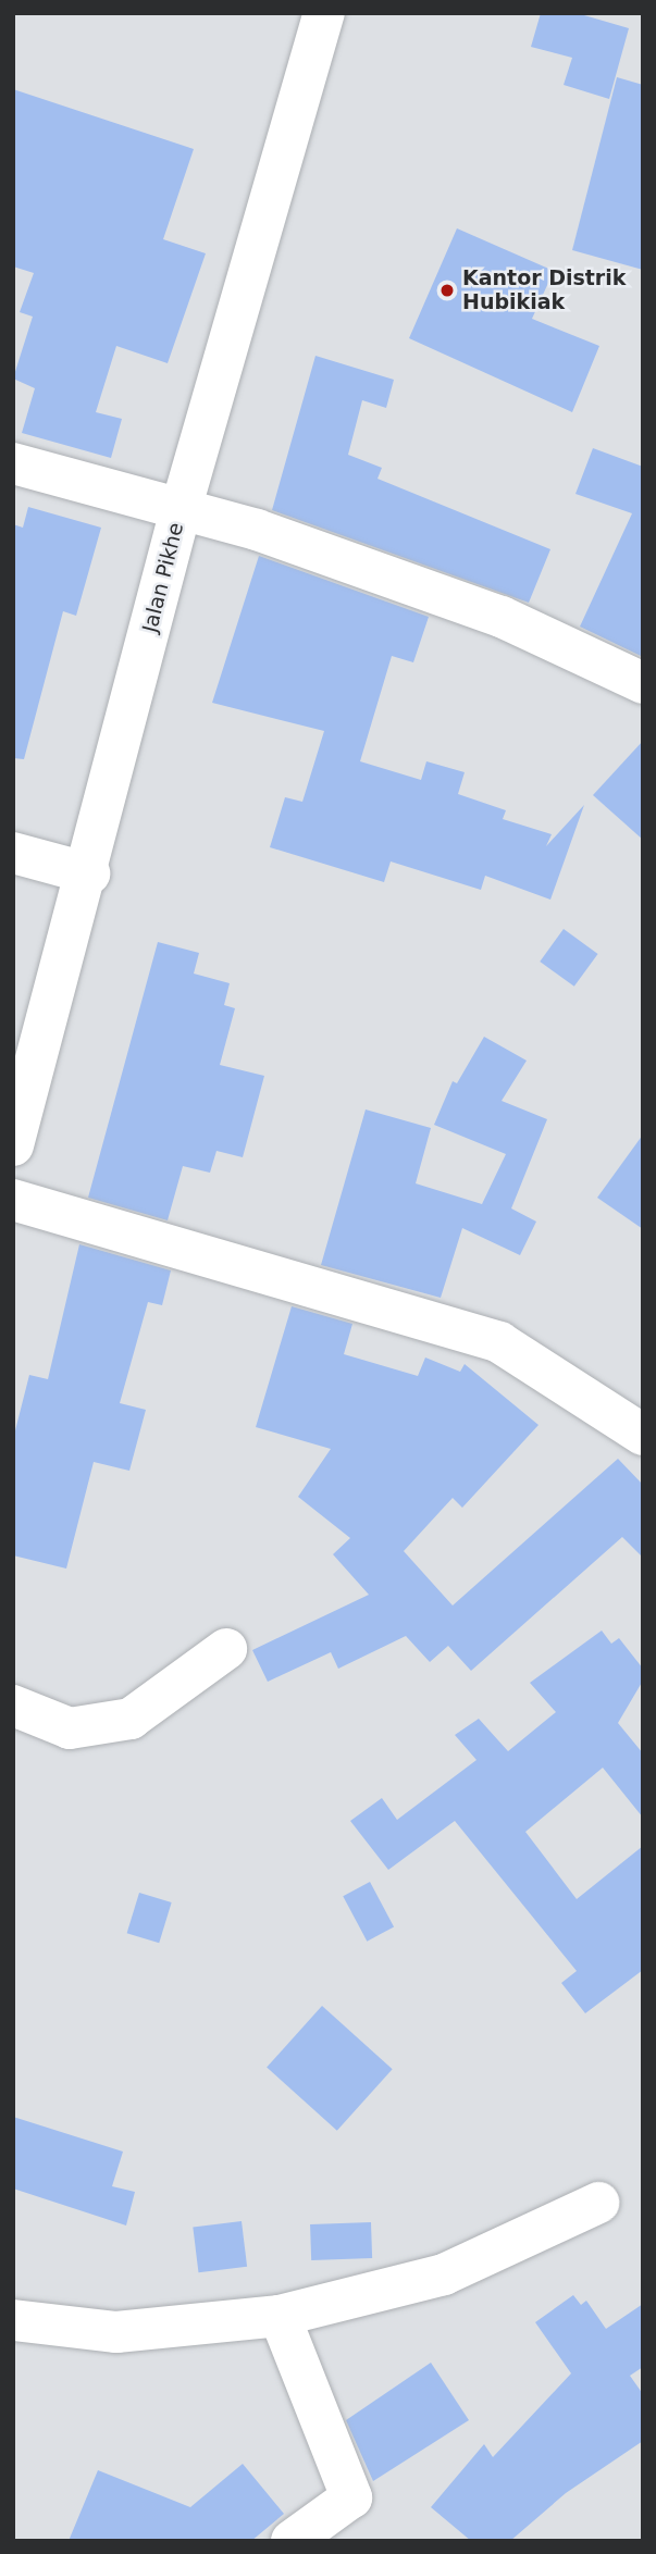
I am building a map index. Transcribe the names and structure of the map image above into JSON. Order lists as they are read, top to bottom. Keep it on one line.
{"streets":{"main road":["Jalan Pikhe"]},"places":["Kantor Distrik Hubikiak"]}
